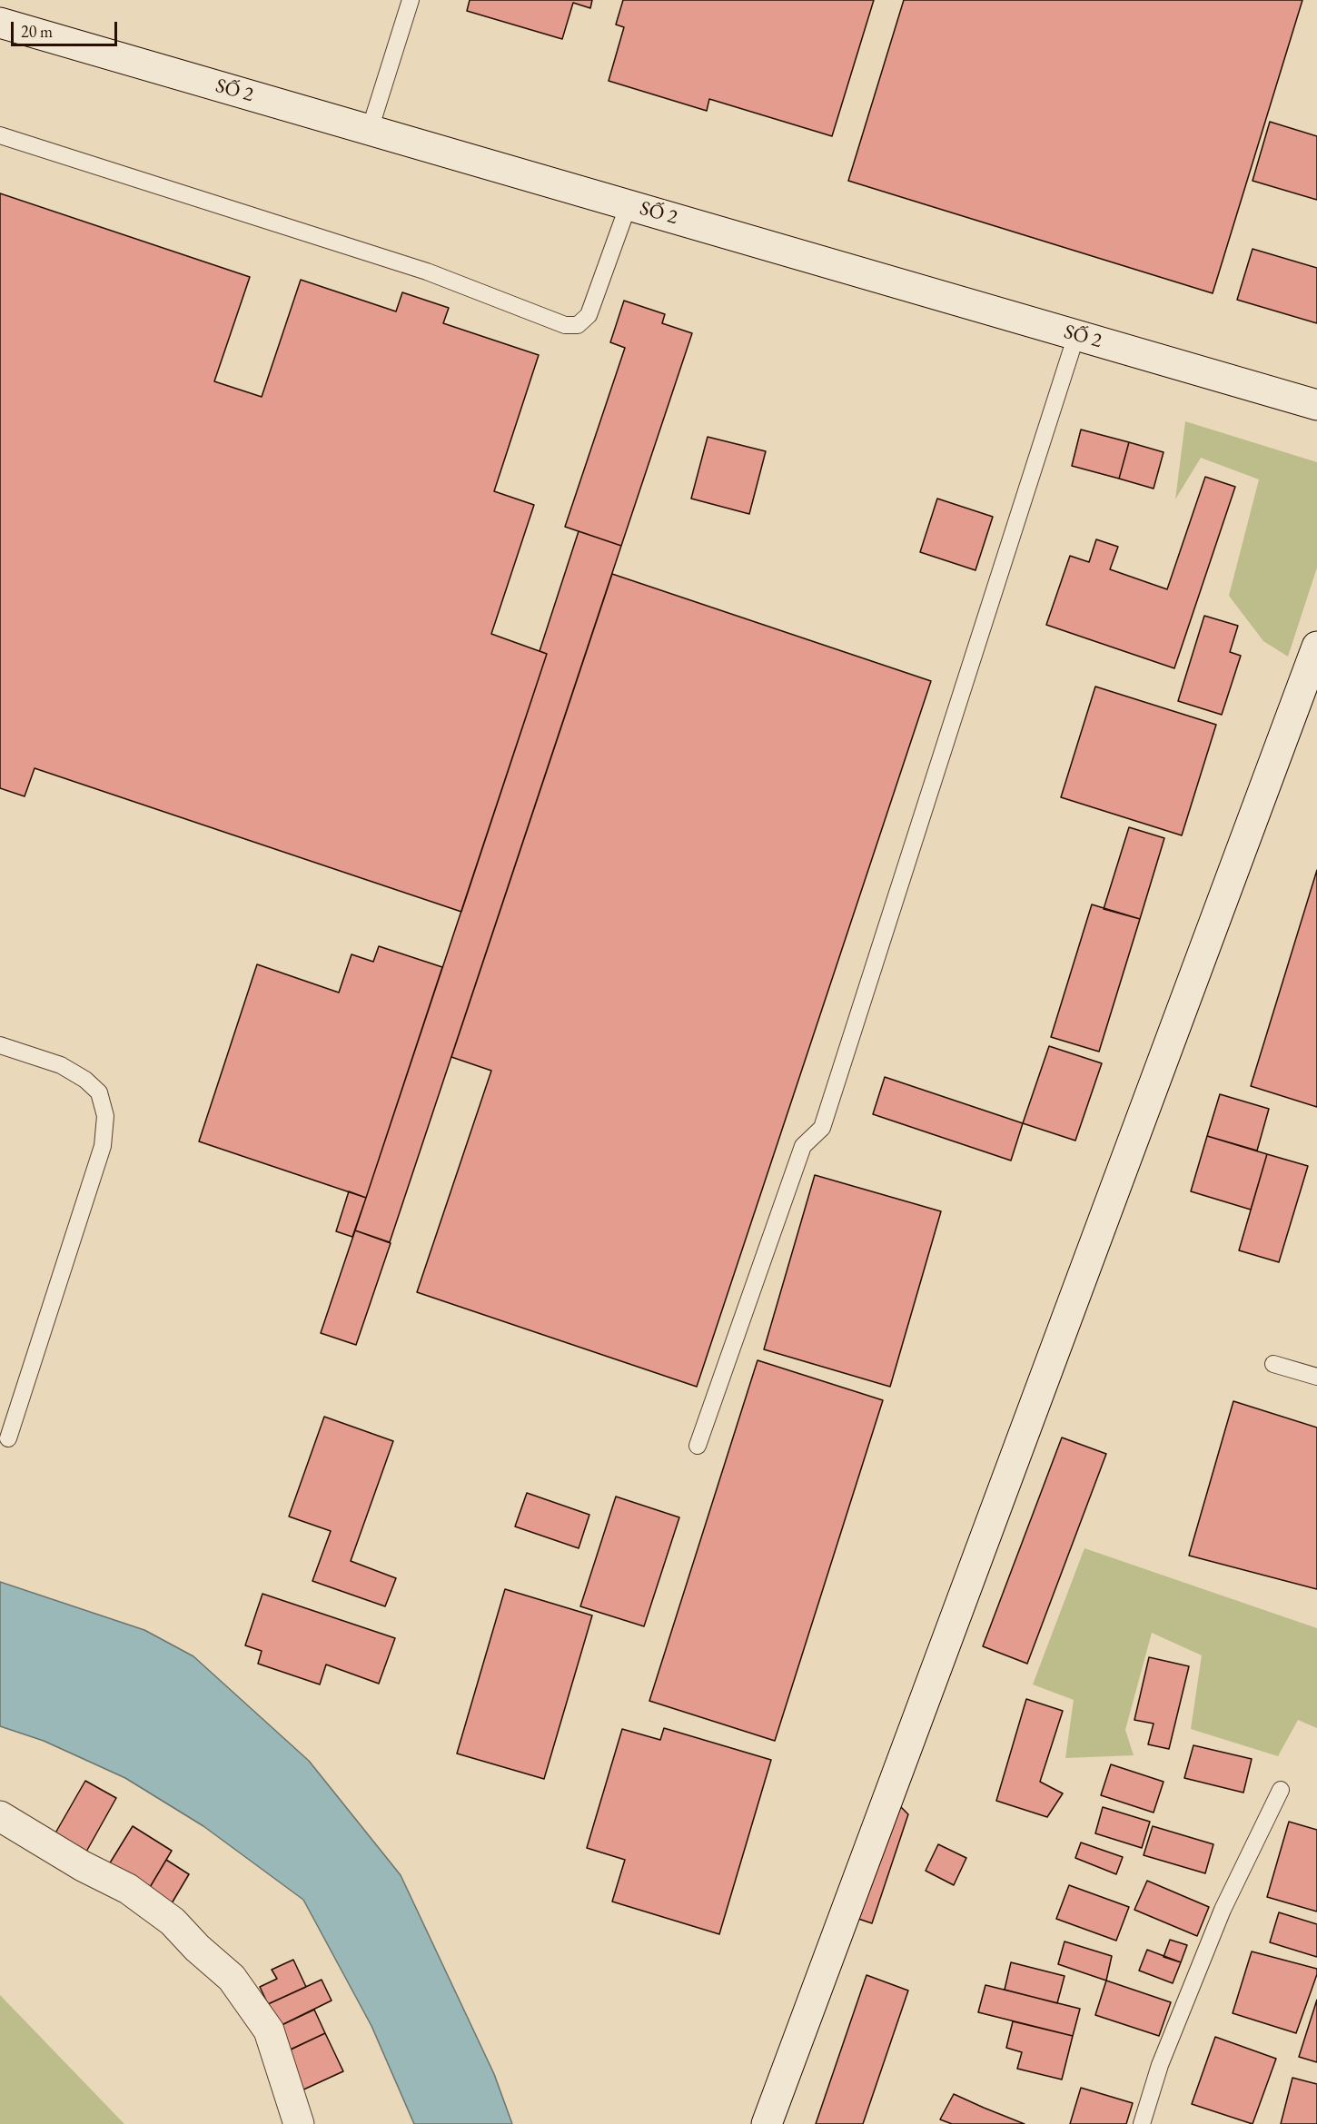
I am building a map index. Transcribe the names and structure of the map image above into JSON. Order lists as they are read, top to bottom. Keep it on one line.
{"streets":{"street":["SỐ 2"]},"scale_bar":"20 m"}
